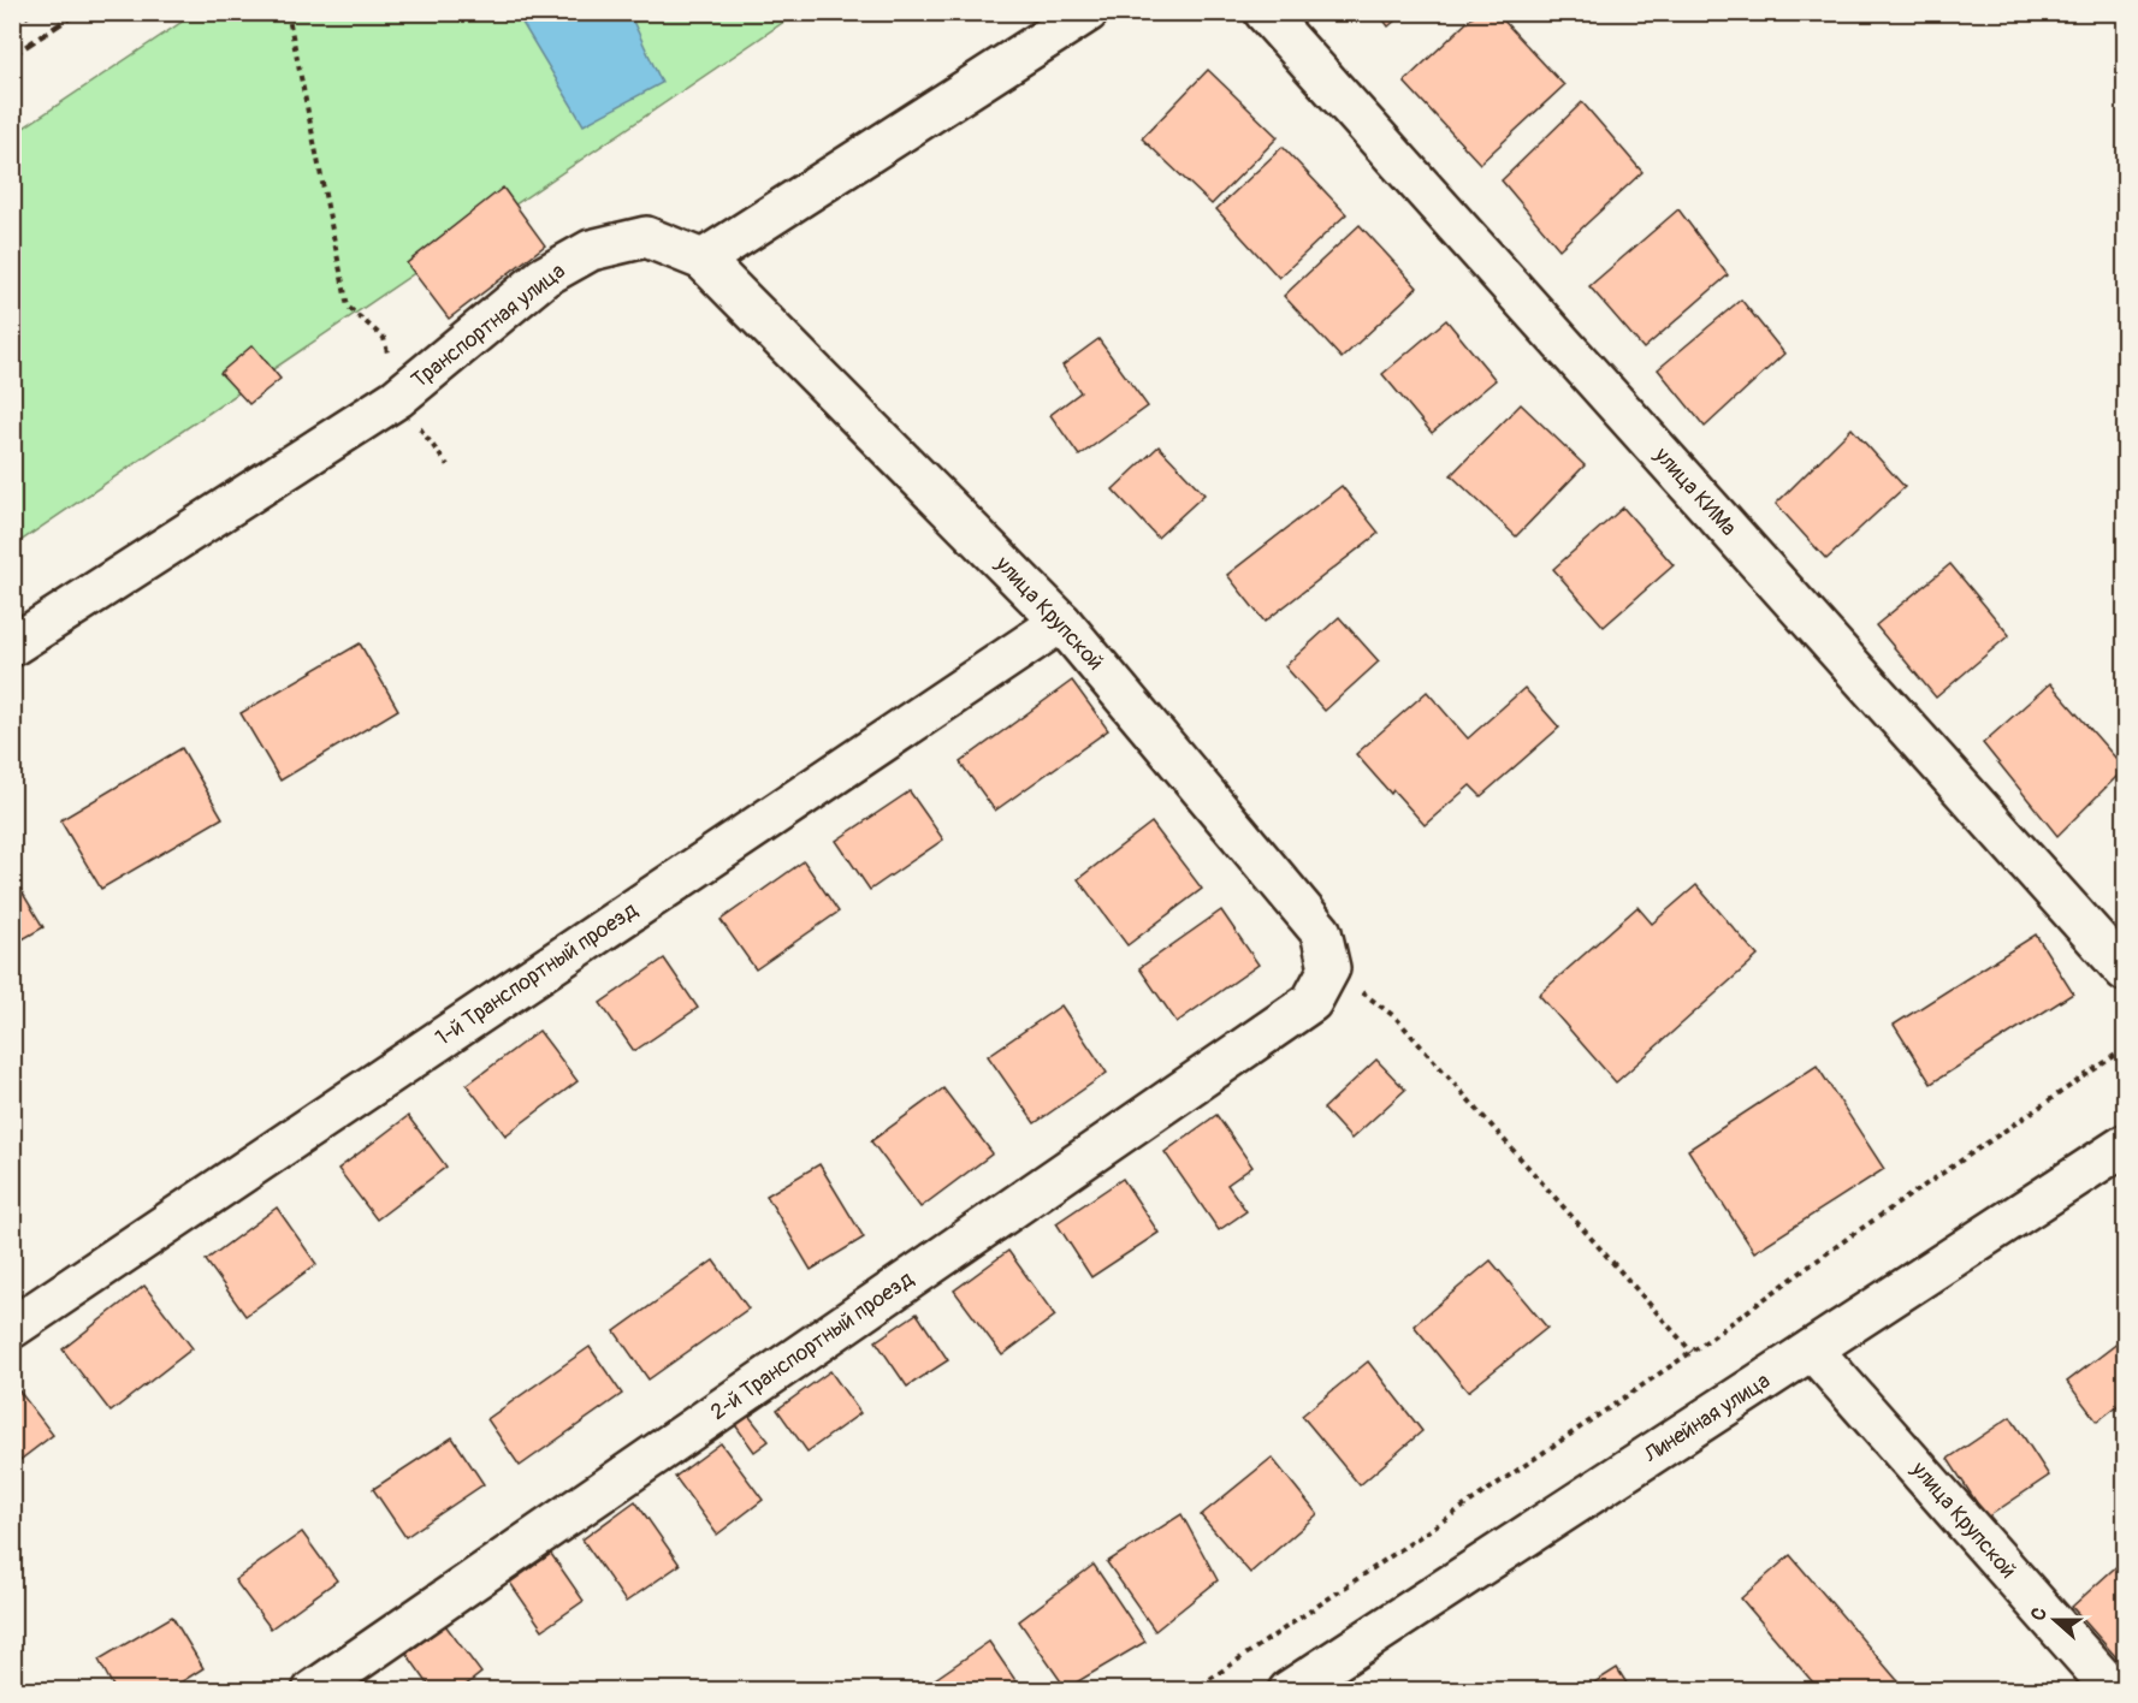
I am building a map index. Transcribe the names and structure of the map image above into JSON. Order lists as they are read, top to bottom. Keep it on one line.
{"streets":{"street":["Транспортная улица","улица КИМа","улица Крупской","1-й Транспортный проезд","2-й Транспортный проезд","Линейная улица"]},"crossings":[["Транспортная улица","улица Крупской"],["улица Крупской","1-й Транспортный проезд"],["улица Крупской","2-й Транспортный проезд"],["улица Крупской","Линейная улица"]],"north":"left"}
